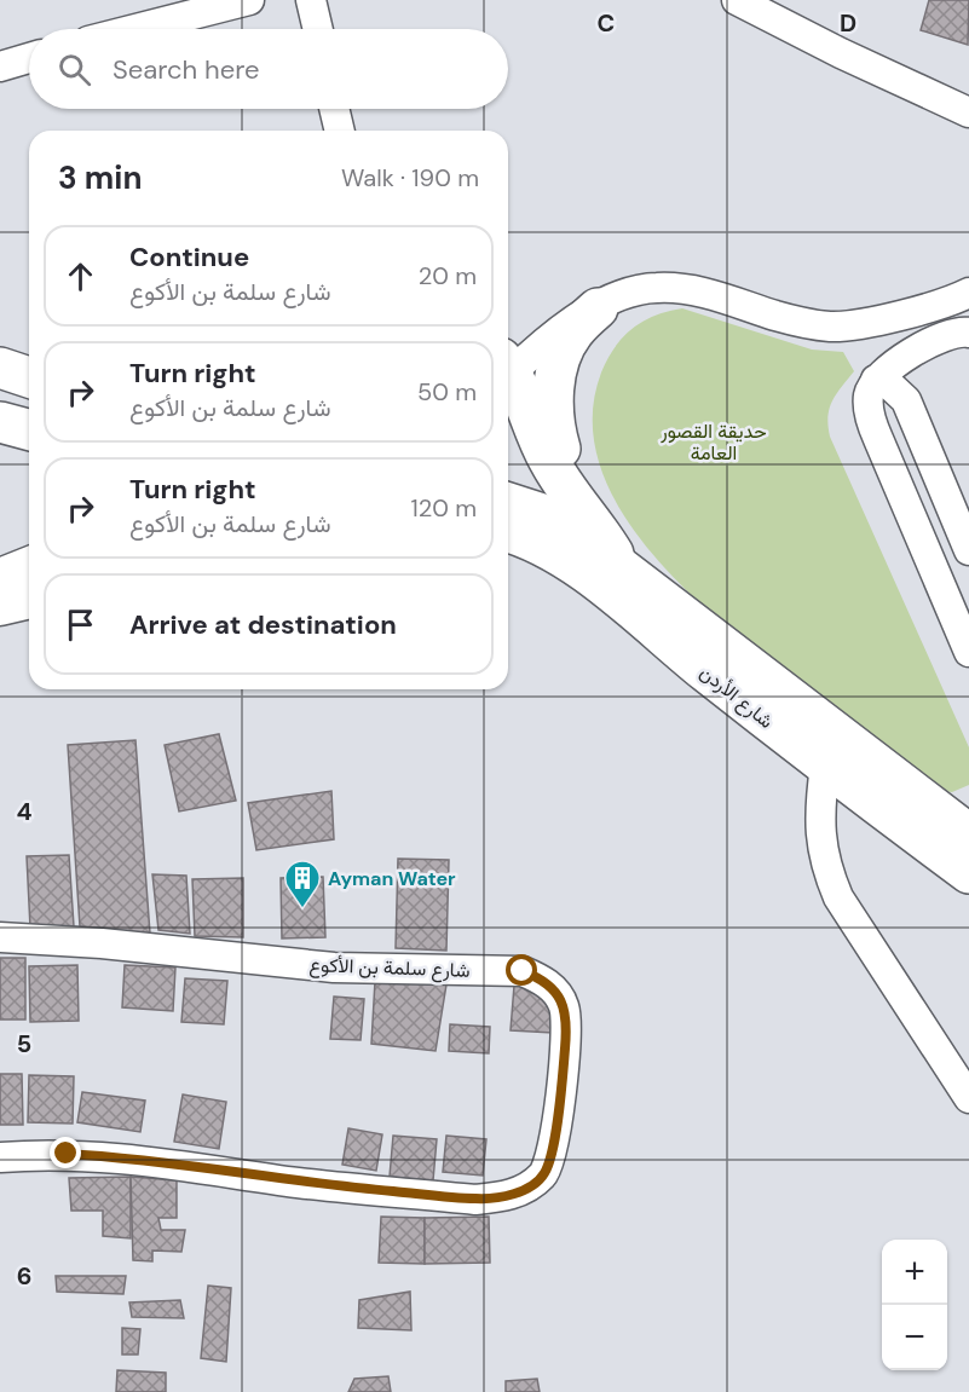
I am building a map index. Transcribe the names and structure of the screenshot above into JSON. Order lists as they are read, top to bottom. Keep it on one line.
{"streets":{"highway":["شارع الأردن"],"street":["شارع سلمة بن الأكوع"]},"parks":["حديقة القصور العامة"],"places":{"building":["Ayman Water"]},"page":{"search":"Search here","heading":["3 min","Walk · 190 m"],"list":[["Continue","شارع سلمة بن الأكوع","20 m"],["Turn right","شارع سلمة بن الأكوع","50 m"],["Turn right","شارع سلمة بن الأكوع","120 m"],"Arrive at destination"],"map_buttons":["+","−"]},"grid":{"columns":["C","D"],"rows":["4","5","6"]}}
